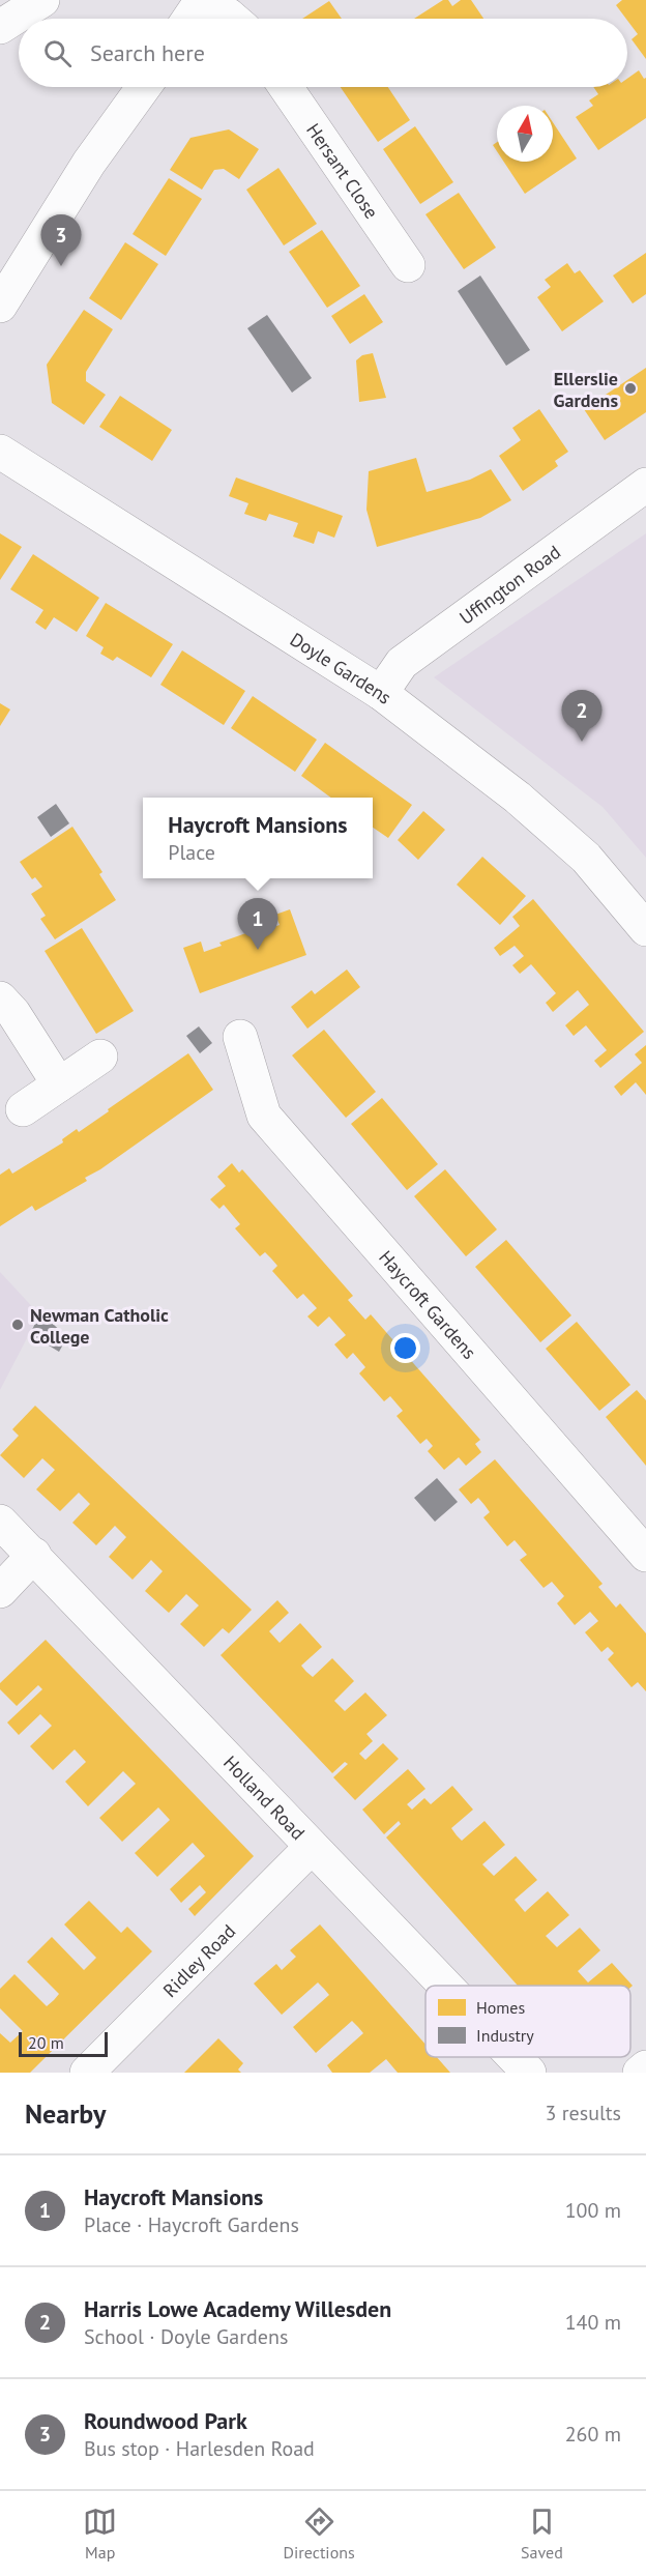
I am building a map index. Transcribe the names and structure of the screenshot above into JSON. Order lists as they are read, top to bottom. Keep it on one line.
{"streets":{"street":["Hersant Close","Uffington Road","Doyle Gardens","Haycroft Gardens","Holland Road","Ridley Road"]},"crossings":[["Uffington Road","Doyle Gardens"],["Holland Road","Ridley Road"]],"places":["Ellerslie Gardens","Newman Catholic College"],"legend":["Homes","Industry"],"scale_bar":"20 m","north":"top","page":{"search":"Search here","pins":["3","2","1"],"popup":["Haycroft Mansions","Place"],"scale":"20 m","heading":["Nearby","3 results"],"list":[{"mark":"1","name":"Haycroft Mansions","note":"Place · Haycroft Gardens","value":"100 m"},{"mark":"2","name":"Harris Lowe Academy Willesden","note":"School · Doyle Gardens","value":"140 m"},{"mark":"3","name":"Roundwood Park","note":"Bus stop · Harlesden Road","value":"260 m"}],"nav":["Map","Directions","Saved"]}}
